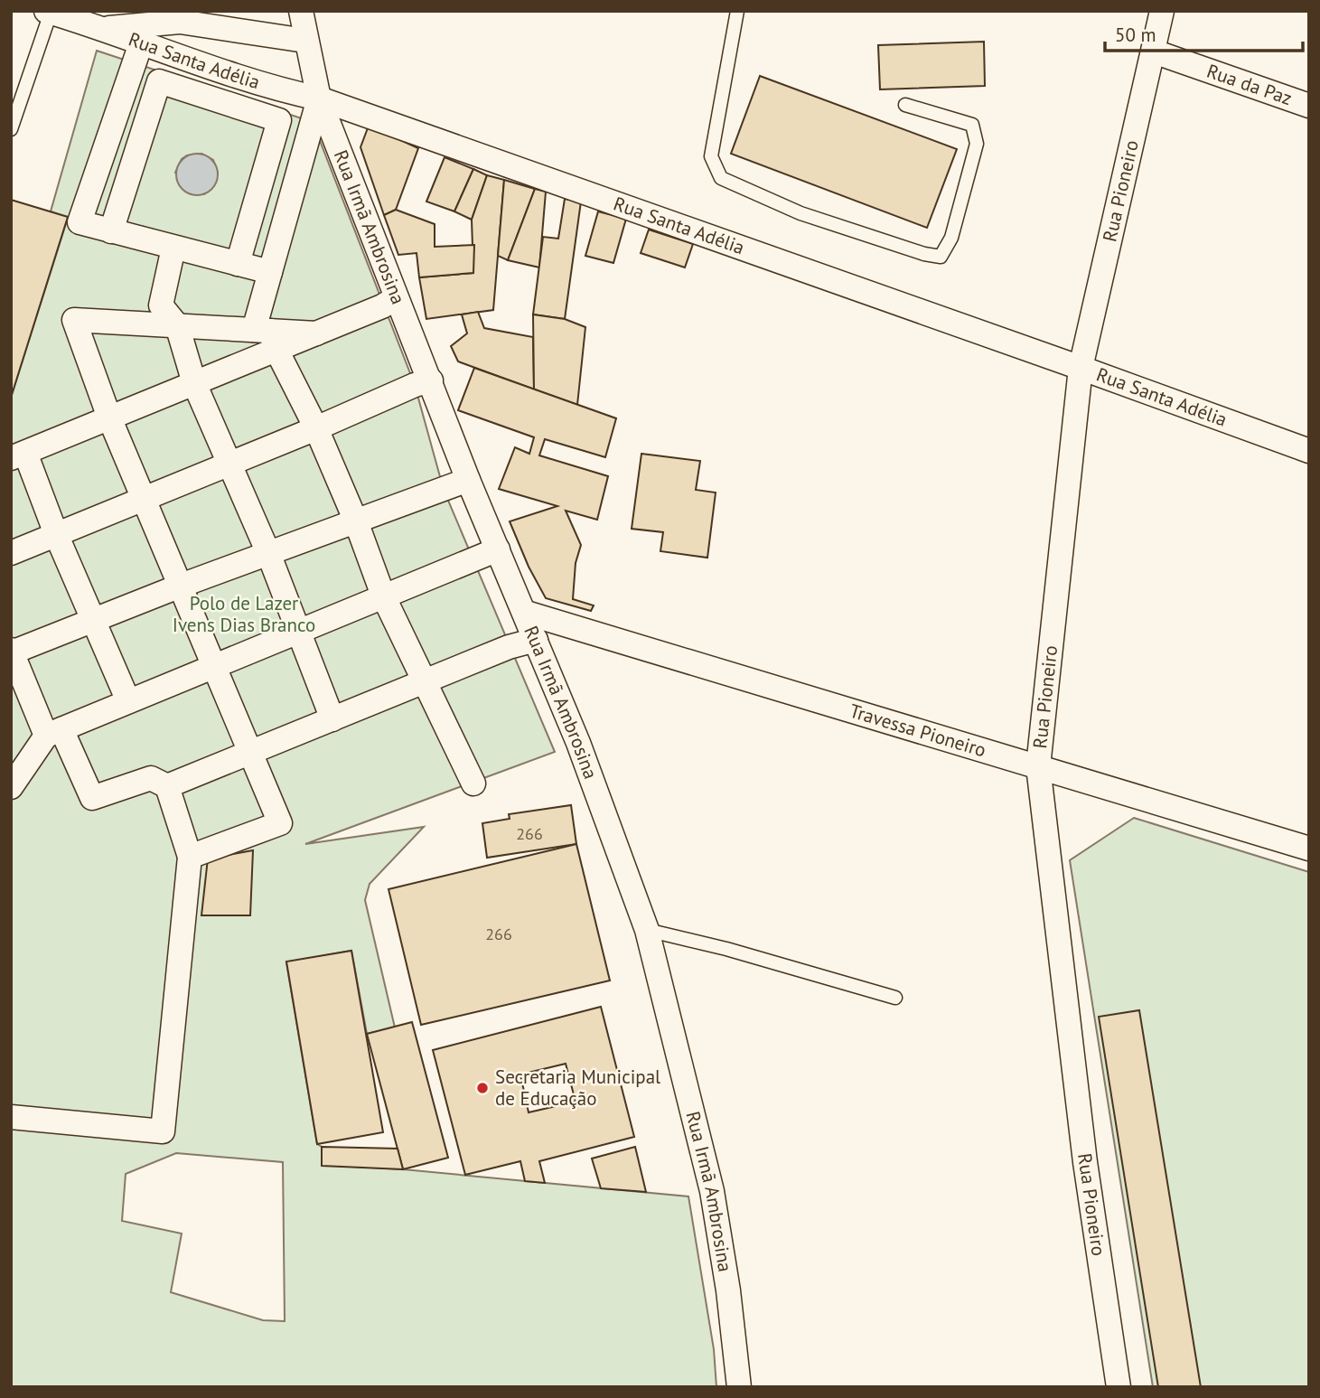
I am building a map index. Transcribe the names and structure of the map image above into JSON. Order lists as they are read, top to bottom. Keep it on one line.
{"streets":{"street":["Rua Santa Adélia","Rua da Paz","Rua Pioneiro","Rua Irmã Ambrosina","Travessa Pioneiro"]},"crossings":[["Rua Santa Adélia","Rua Pioneiro"],["Rua Santa Adélia","Rua Irmã Ambrosina"],["Rua da Paz","Rua Pioneiro"],["Rua Pioneiro","Travessa Pioneiro"],["Rua Irmã Ambrosina","Travessa Pioneiro"]],"parks":["Polo de Lazer Ivens Dias Branco"],"places":["Secretaria Municipal de Educação"],"house_numbers":["266","266"],"scale_bar":"50 m"}
